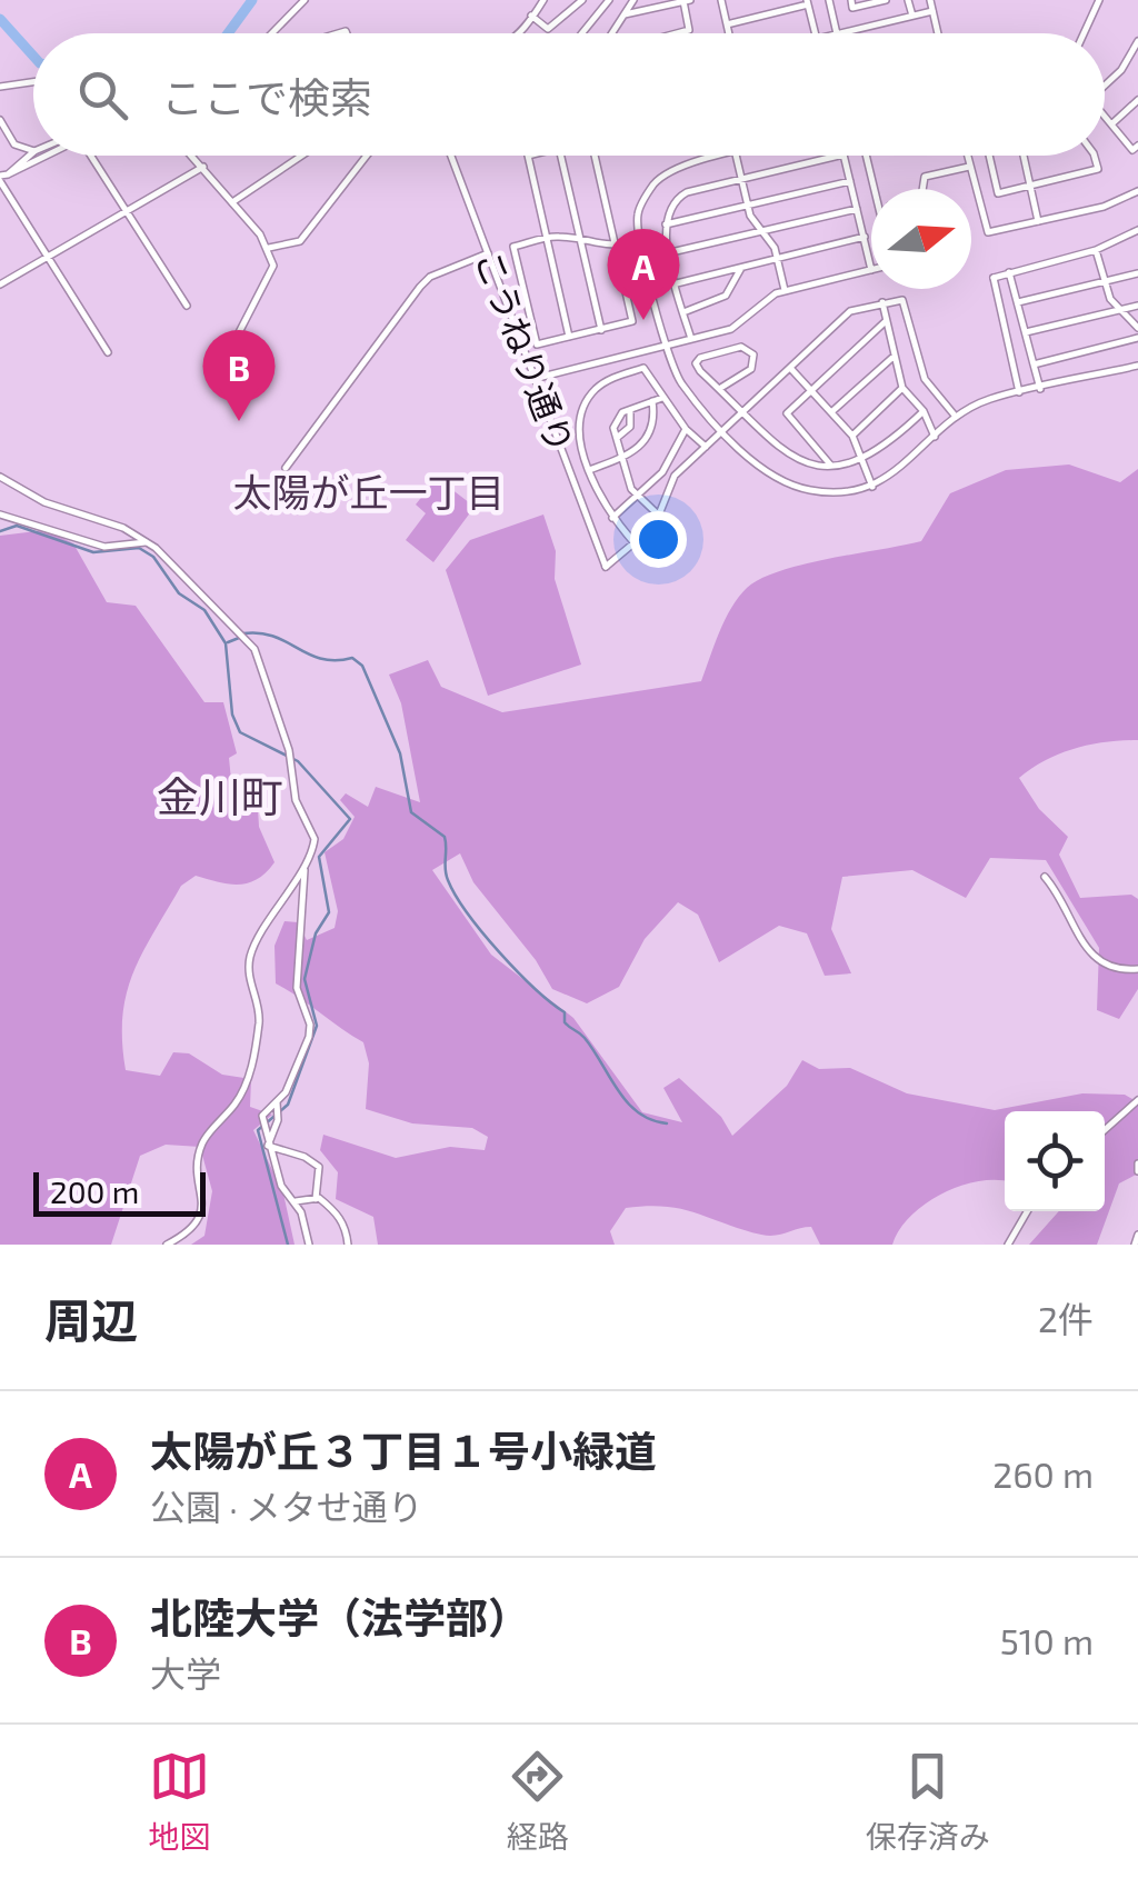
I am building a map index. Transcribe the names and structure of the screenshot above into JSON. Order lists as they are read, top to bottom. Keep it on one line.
{"streets":{"street":["こうねり通り"]},"districts":["太陽が丘一丁目","金川町"],"scale_bar":"200 m","north":"right","page":{"search":"ここで検索","pins":["A","B"],"scale":"200 m","heading":["周辺","2件"],"list":[{"mark":"A","name":"太陽が丘３丁目１号小緑道","note":"公園 · メタせ通り","value":"260 m"},{"mark":"B","name":"北陸大学（法学部）","note":"大学","value":"510 m"}],"nav":["地図","経路","保存済み"]}}
